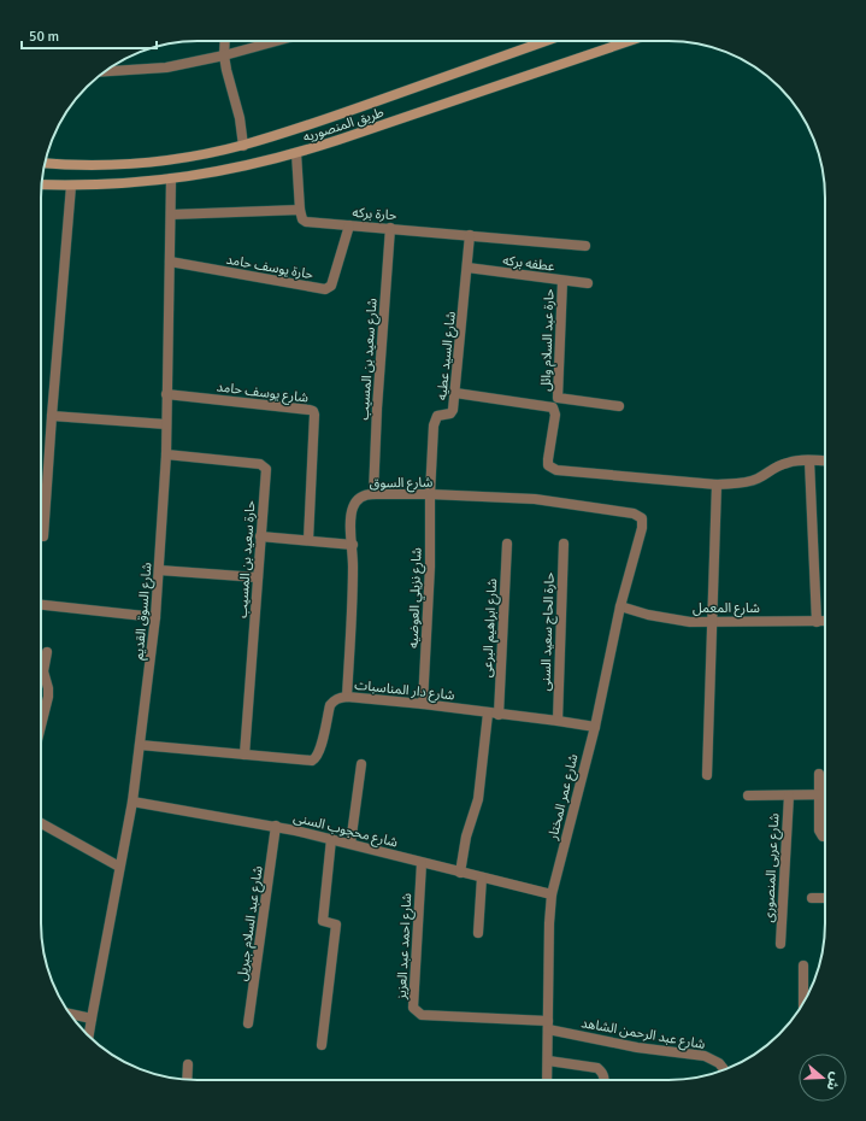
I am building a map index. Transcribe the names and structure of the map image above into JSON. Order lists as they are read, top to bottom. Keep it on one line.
{"streets":{"main road":["طريق المنصوريه"],"street":["حارة بركه","عطفه بركه","حارة يوسف حامد","حارة عبد السلام وائل","شارع السيد عطيه","شارع سعيد بن المسيب","شارع يوسف حامد","شارع السوق","حارة سعيد بن المسيب","شارع نزيلي العوضيه","شارع المعمل","شارع السوق القديم","شارع ابراهيم البرعى","حارة الحاج سعيد السنى","شارع دار المناسبات","شارع عمر المختار","شارع محجوب السنى","شارع عربى المنصورى","شارع عبد السلام جبريل","شارع احمد عبد العزيز","شارع عبد الرحمن الشاهد"]},"crossings":[["طريق المنصوريه","شارع السوق القديم"],["حارة بركه","حارة يوسف حامد"],["حارة بركه","شارع السيد عطيه"],["حارة بركه","شارع سعيد بن المسيب"],["عطفه بركه","حارة عبد السلام وائل"],["عطفه بركه","شارع السيد عطيه"],["حارة يوسف حامد","شارع السوق القديم"],["شارع السيد عطيه","شارع السوق"],["شارع السيد عطيه","شارع نزيلي العوضيه"],["شارع سعيد بن المسيب","شارع السوق"],["شارع يوسف حامد","شارع السوق القديم"],["شارع السوق","شارع نزيلي العوضيه"],["شارع السوق","شارع دار المناسبات"],["شارع السوق","شارع عمر المختار"],["حارة سعيد بن المسيب","شارع السوق القديم"],["حارة سعيد بن المسيب","شارع دار المناسبات"],["شارع نزيلي العوضيه","شارع دار المناسبات"],["شارع المعمل","شارع عمر المختار"],["شارع السوق القديم","شارع دار المناسبات"],["شارع السوق القديم","شارع محجوب السنى"],["شارع ابراهيم البرعى","شارع دار المناسبات"],["حارة الحاج سعيد السنى","شارع دار المناسبات"],["شارع دار المناسبات","شارع عمر المختار"],["شارع عمر المختار","شارع محجوب السنى"],["شارع عمر المختار","شارع احمد عبد العزيز"],["شارع عمر المختار","شارع عبد الرحمن الشاهد"],["شارع محجوب السنى","شارع عبد السلام جبريل"],["شارع محجوب السنى","شارع احمد عبد العزيز"],["شارع احمد عبد العزيز","شارع عبد الرحمن الشاهد"]],"scale_bar":"50 m","north":"right"}
